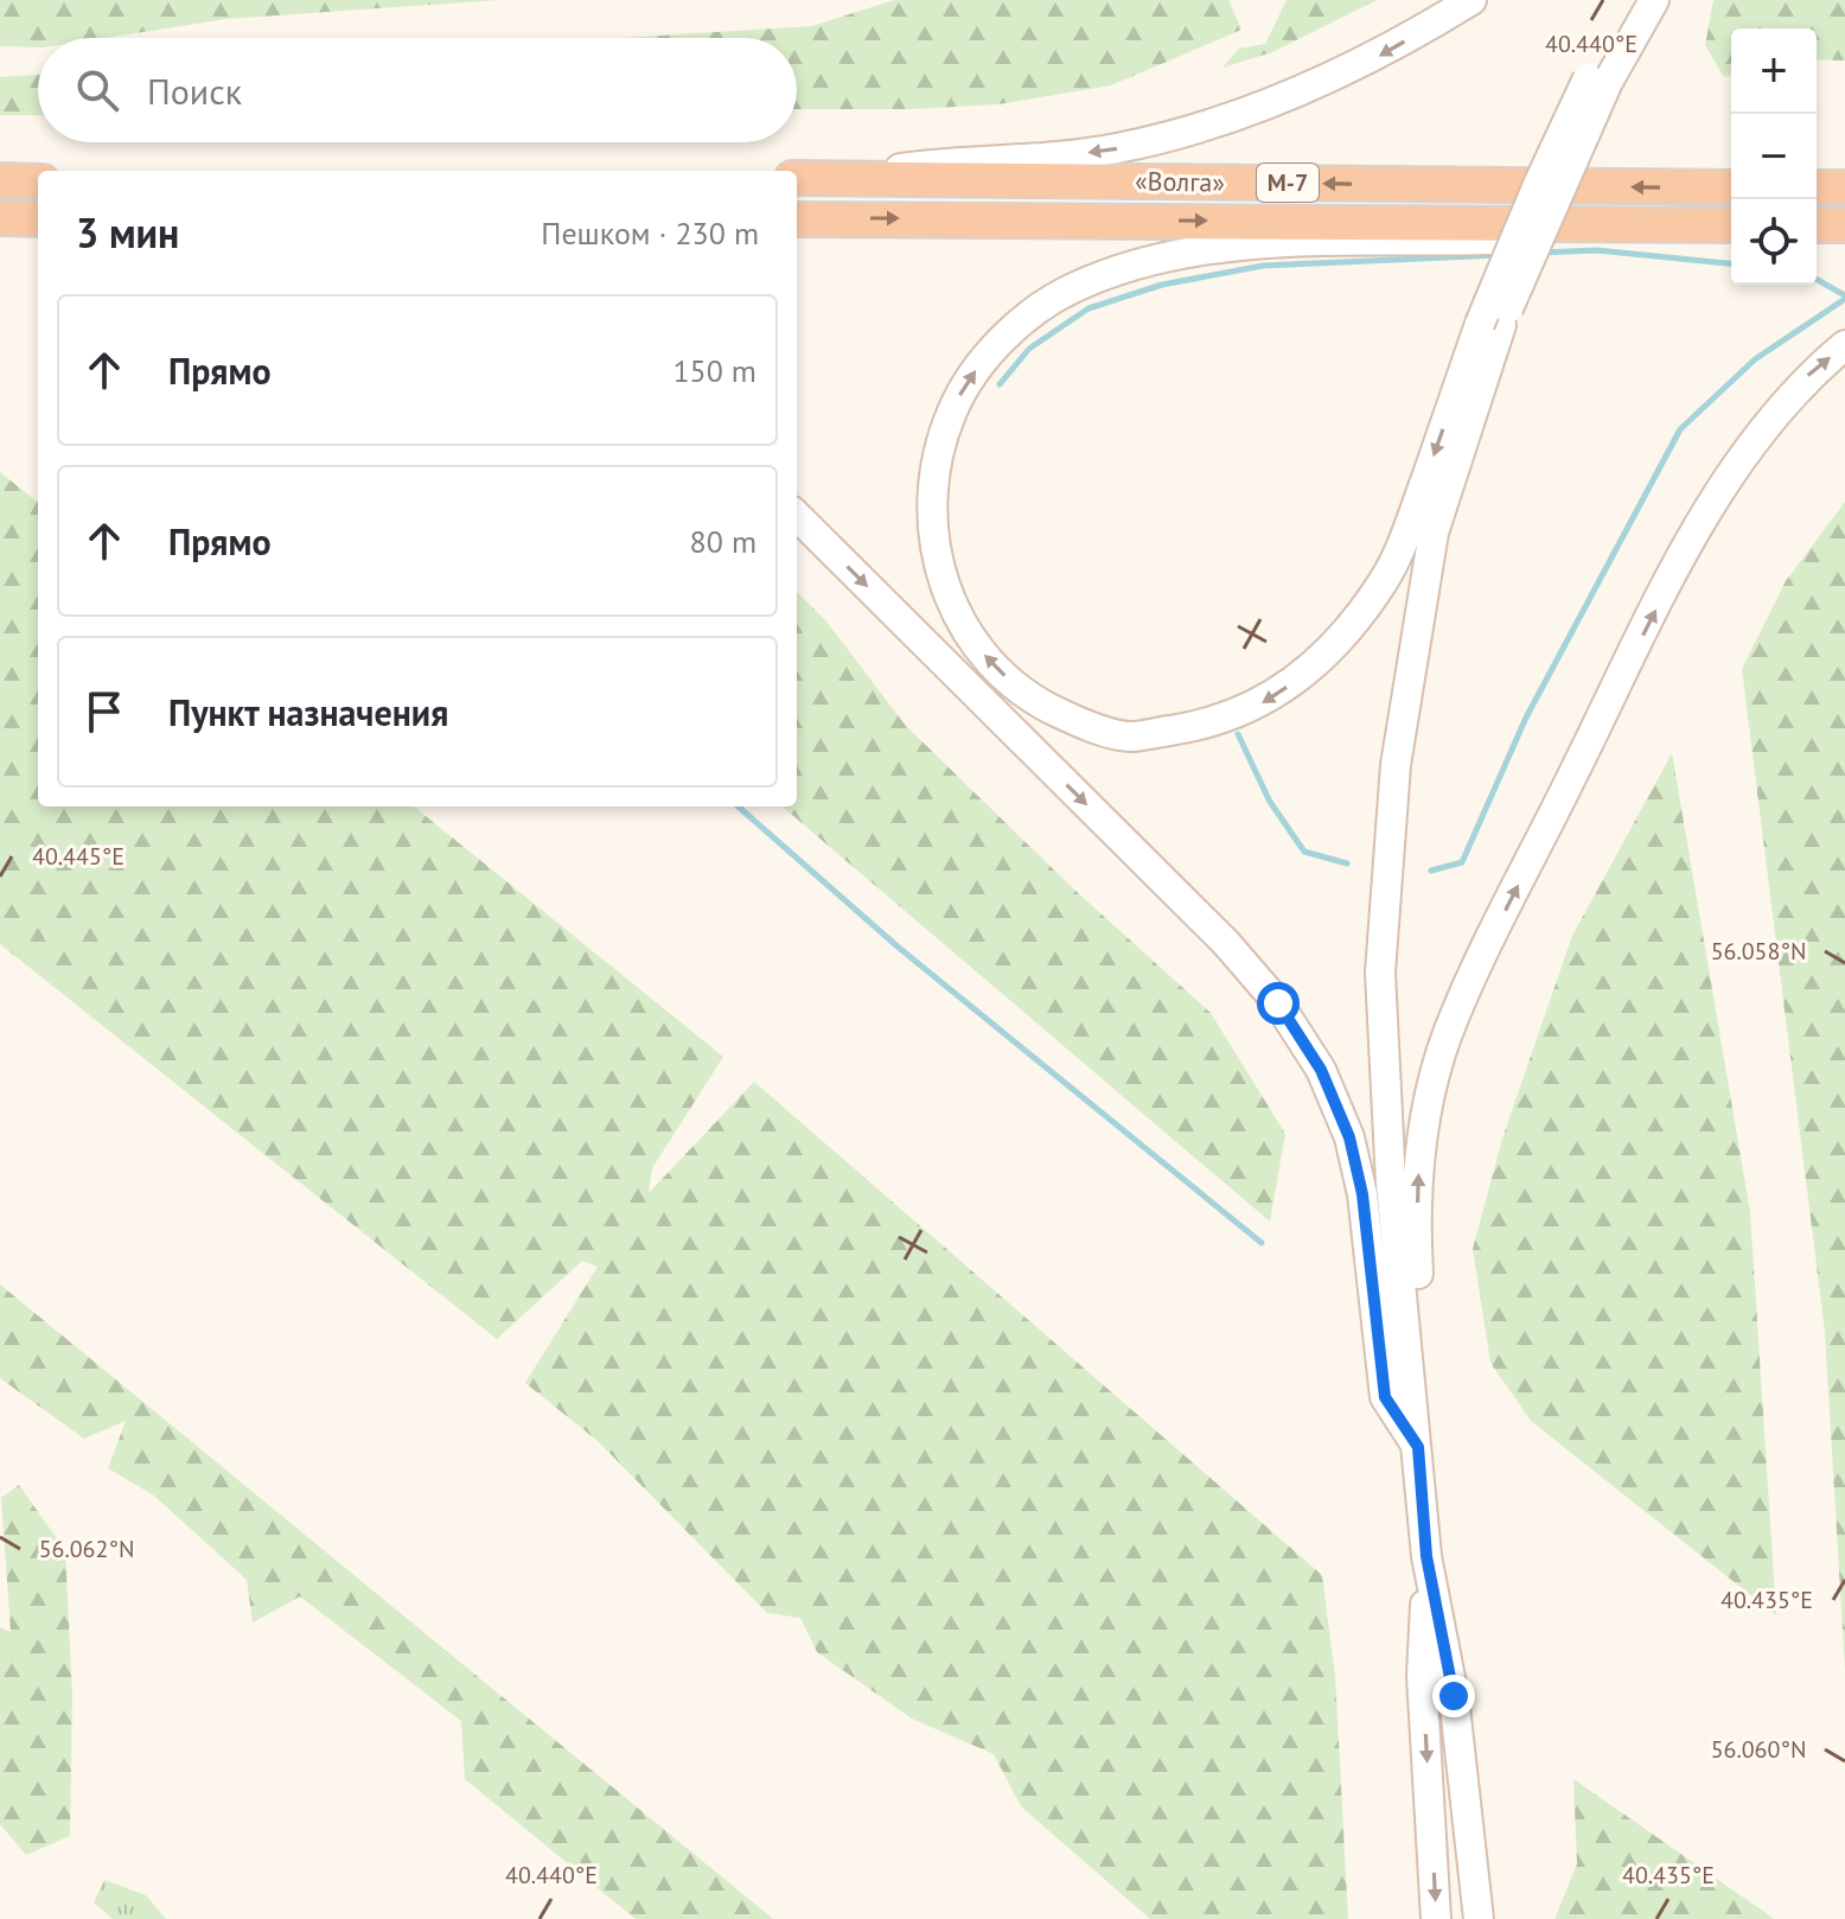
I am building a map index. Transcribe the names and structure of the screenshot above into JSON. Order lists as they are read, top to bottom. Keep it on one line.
{"streets":{"highway":["«Волга»","М-7"]},"page":{"map_buttons":["+","−"],"search":"Поиск","heading":["3 мин","Пешком · 230 m"],"list":[["Прямо","150 m"],["Прямо","80 m"],"Пункт назначения"]},"coordinates":["40.440°E","40.445°E","56.058°N","56.062°N","40.435°E","56.060°N"]}
